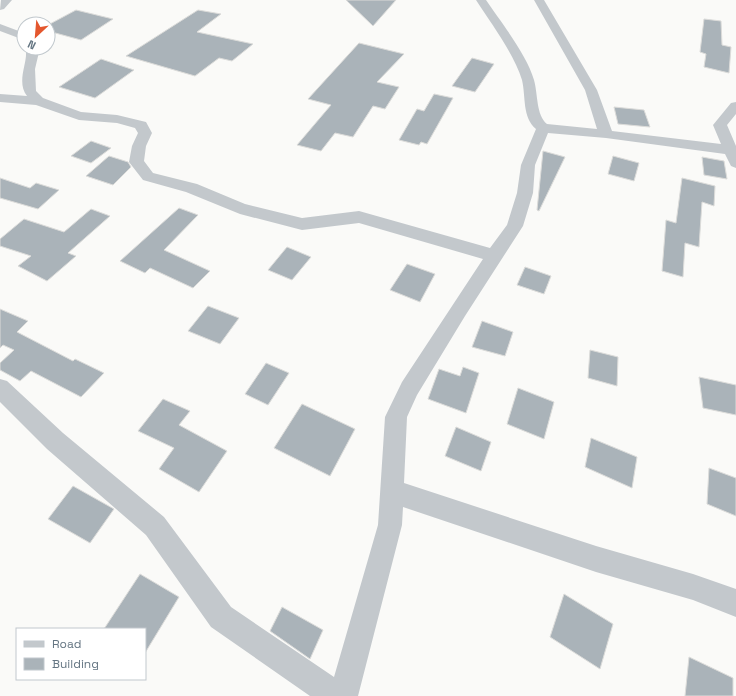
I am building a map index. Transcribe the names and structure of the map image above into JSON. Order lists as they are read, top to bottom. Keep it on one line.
{"legend":["Road","Building"],"north":"bottom left"}
